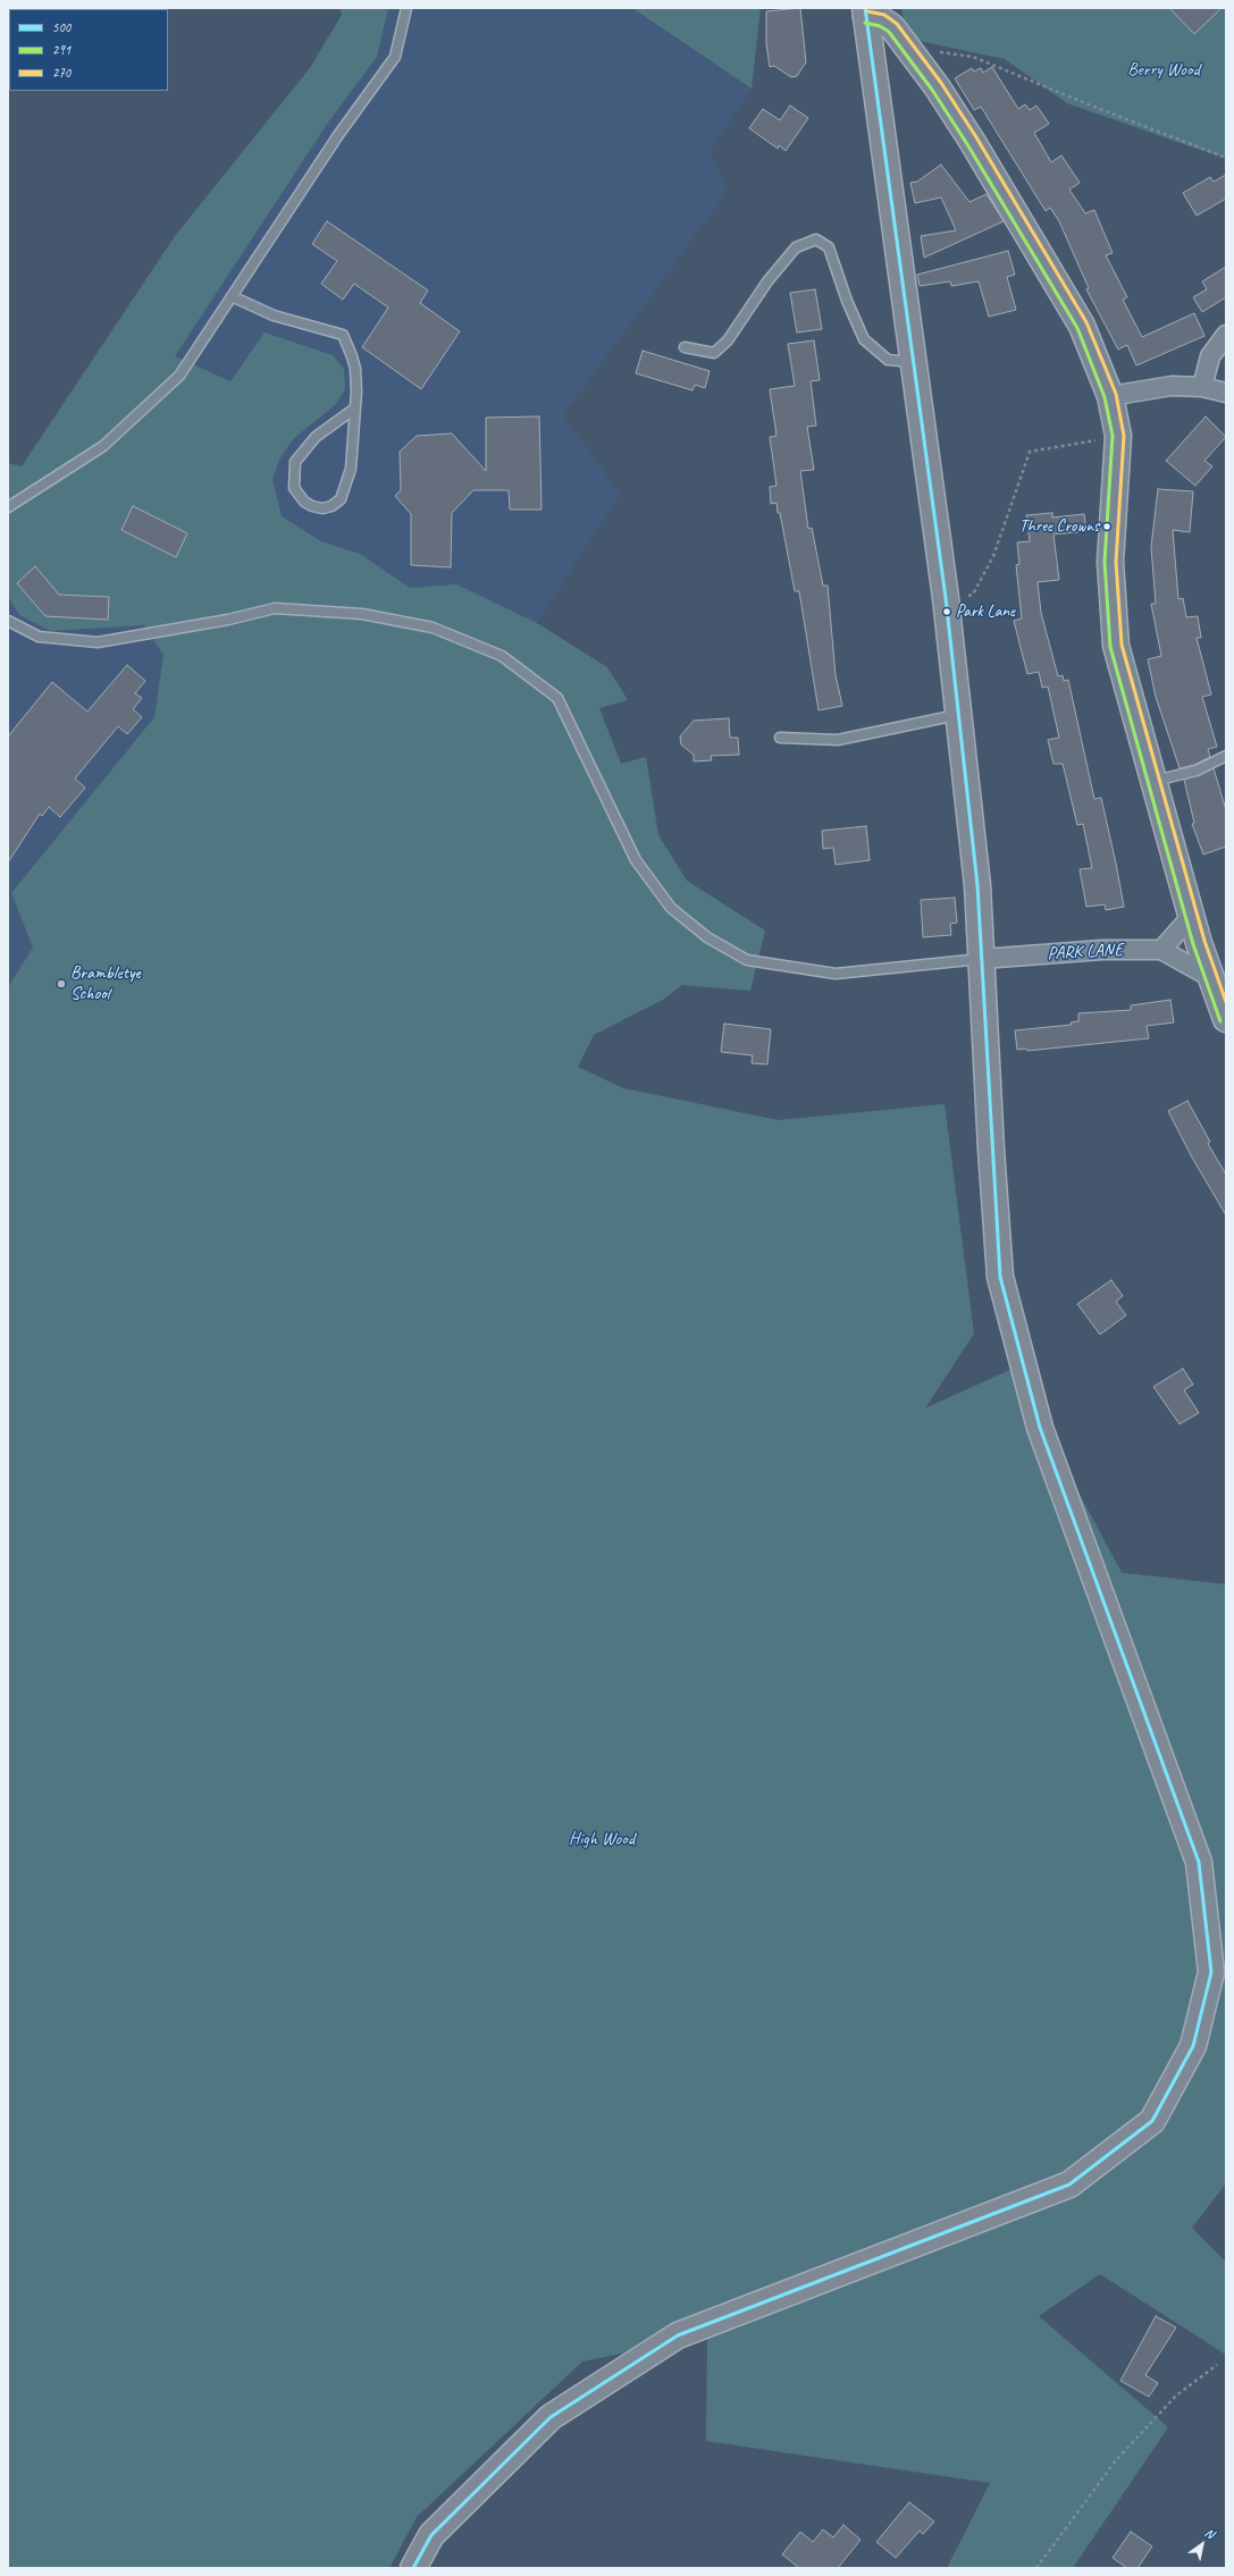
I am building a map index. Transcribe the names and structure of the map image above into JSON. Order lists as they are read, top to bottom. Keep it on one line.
{"streets":{"street":["PARK LANE"]},"parks":["Berry Wood","High Wood"],"places":["Three Crowns","Park Lane","Brambletye School"],"lines":["transit line 500","transit line 270","transit line 291"],"legend":["500","291","270"],"north":"top right"}
